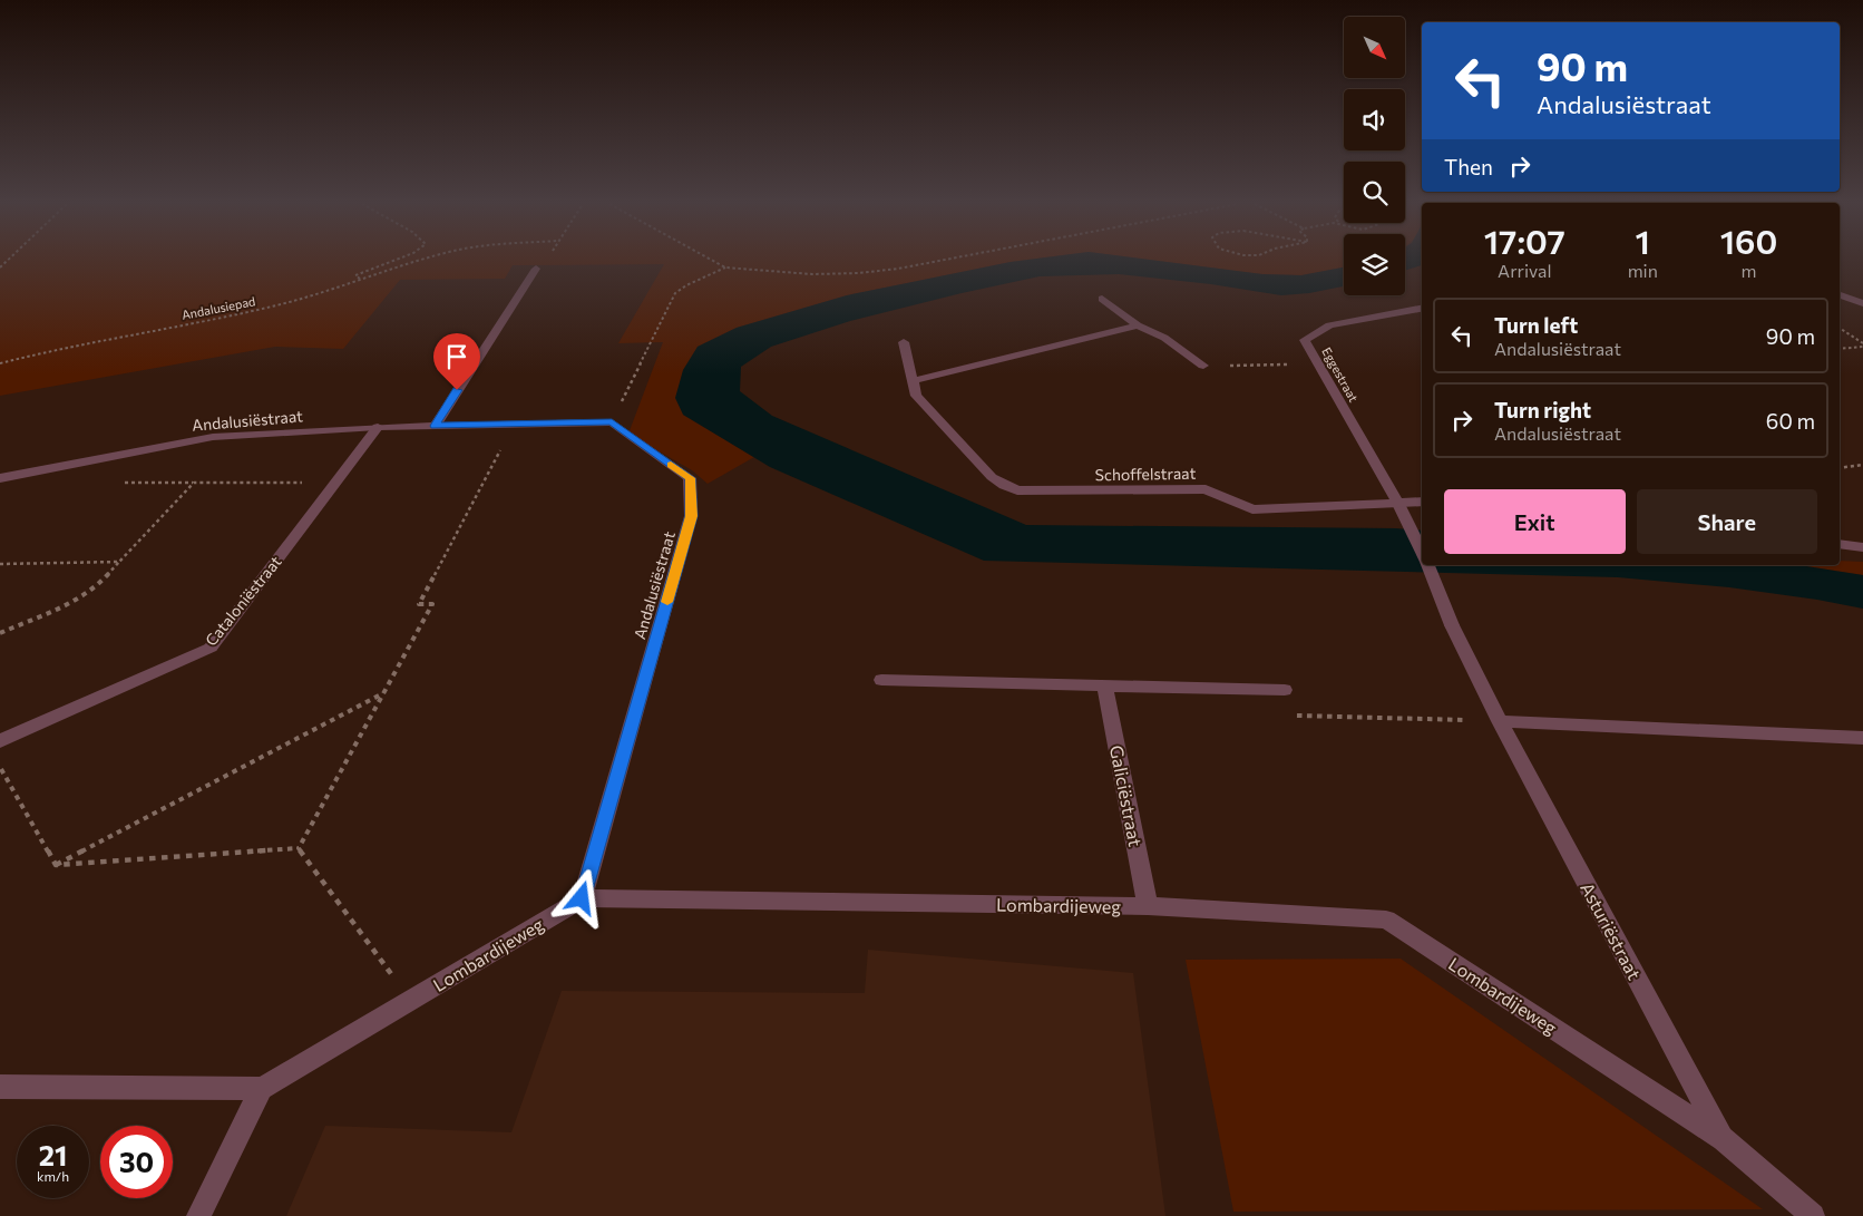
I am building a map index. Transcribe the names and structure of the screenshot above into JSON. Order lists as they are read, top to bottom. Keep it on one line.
{"streets":{"street":["Eggestraat","Andalusiëstraat","Schoffelstraat","Cataloniëstraat","Galiciëstraat","Lombardijeweg","Asturiëstraat"],"path":["Andalusiepad"]},"crossings":[["Eggestraat","Schoffelstraat"],["Eggestraat","Asturiëstraat"],["Andalusiëstraat","Cataloniëstraat"],["Andalusiëstraat","Lombardijeweg"],["Schoffelstraat","Asturiëstraat"],["Galiciëstraat","Lombardijeweg"],["Lombardijeweg","Asturiëstraat"]],"north":"bottom right","page":{"turn":["90 m","Andalusiëstraat"],"then":"Then","eta":["17:07","Arrival","1","min","160","m"],"list":[{"name":"Turn left","note":"Andalusiëstraat","value":"90 m"},{"name":"Turn right","note":"Andalusiëstraat","value":"60 m"}],"buttons":["Exit","Share"],"speed":"21 km/h","limit":"30"}}
